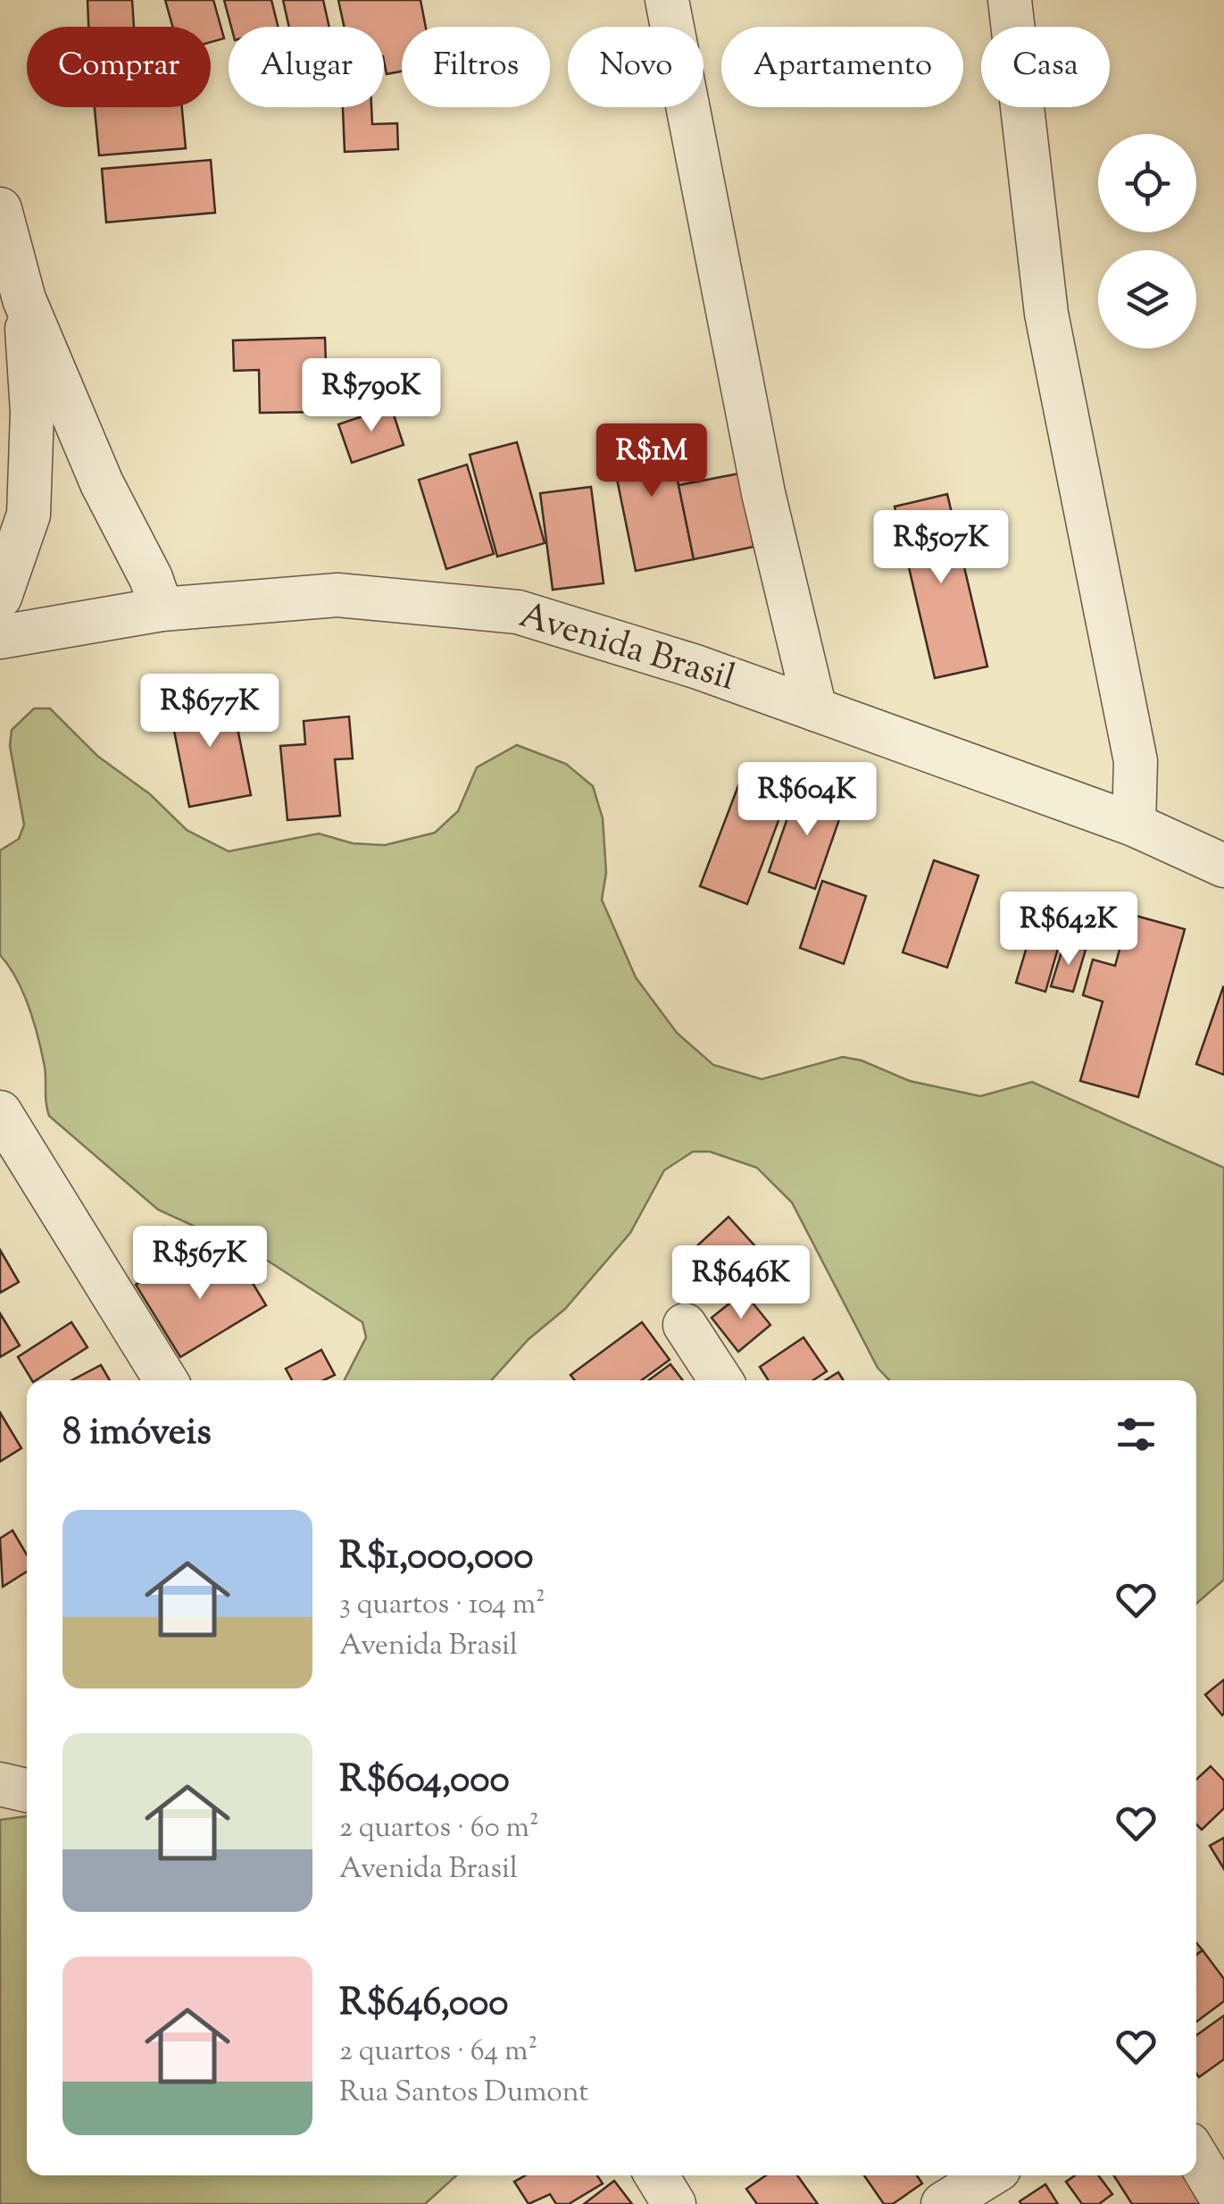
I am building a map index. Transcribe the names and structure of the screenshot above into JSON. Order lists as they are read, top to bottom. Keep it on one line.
{"streets":{"street":["Avenida Brasil"]},"page":{"chip":["Comprar","Alugar","Filtros","Novo","Apartamento","Casa"],"price":["R$790K","R$1M","R$507K","R$677K","R$604K","R$642K","R$567K","R$646K"],"heading":"8 imóveis","list":[{"name":"R$1,000,000","note":"3 quartos · 104 m² · Avenida Brasil"},{"name":"R$604,000","note":"2 quartos · 60 m² · Avenida Brasil"},{"name":"R$646,000","note":"2 quartos · 64 m² · Rua Santos Dumont"}]}}
